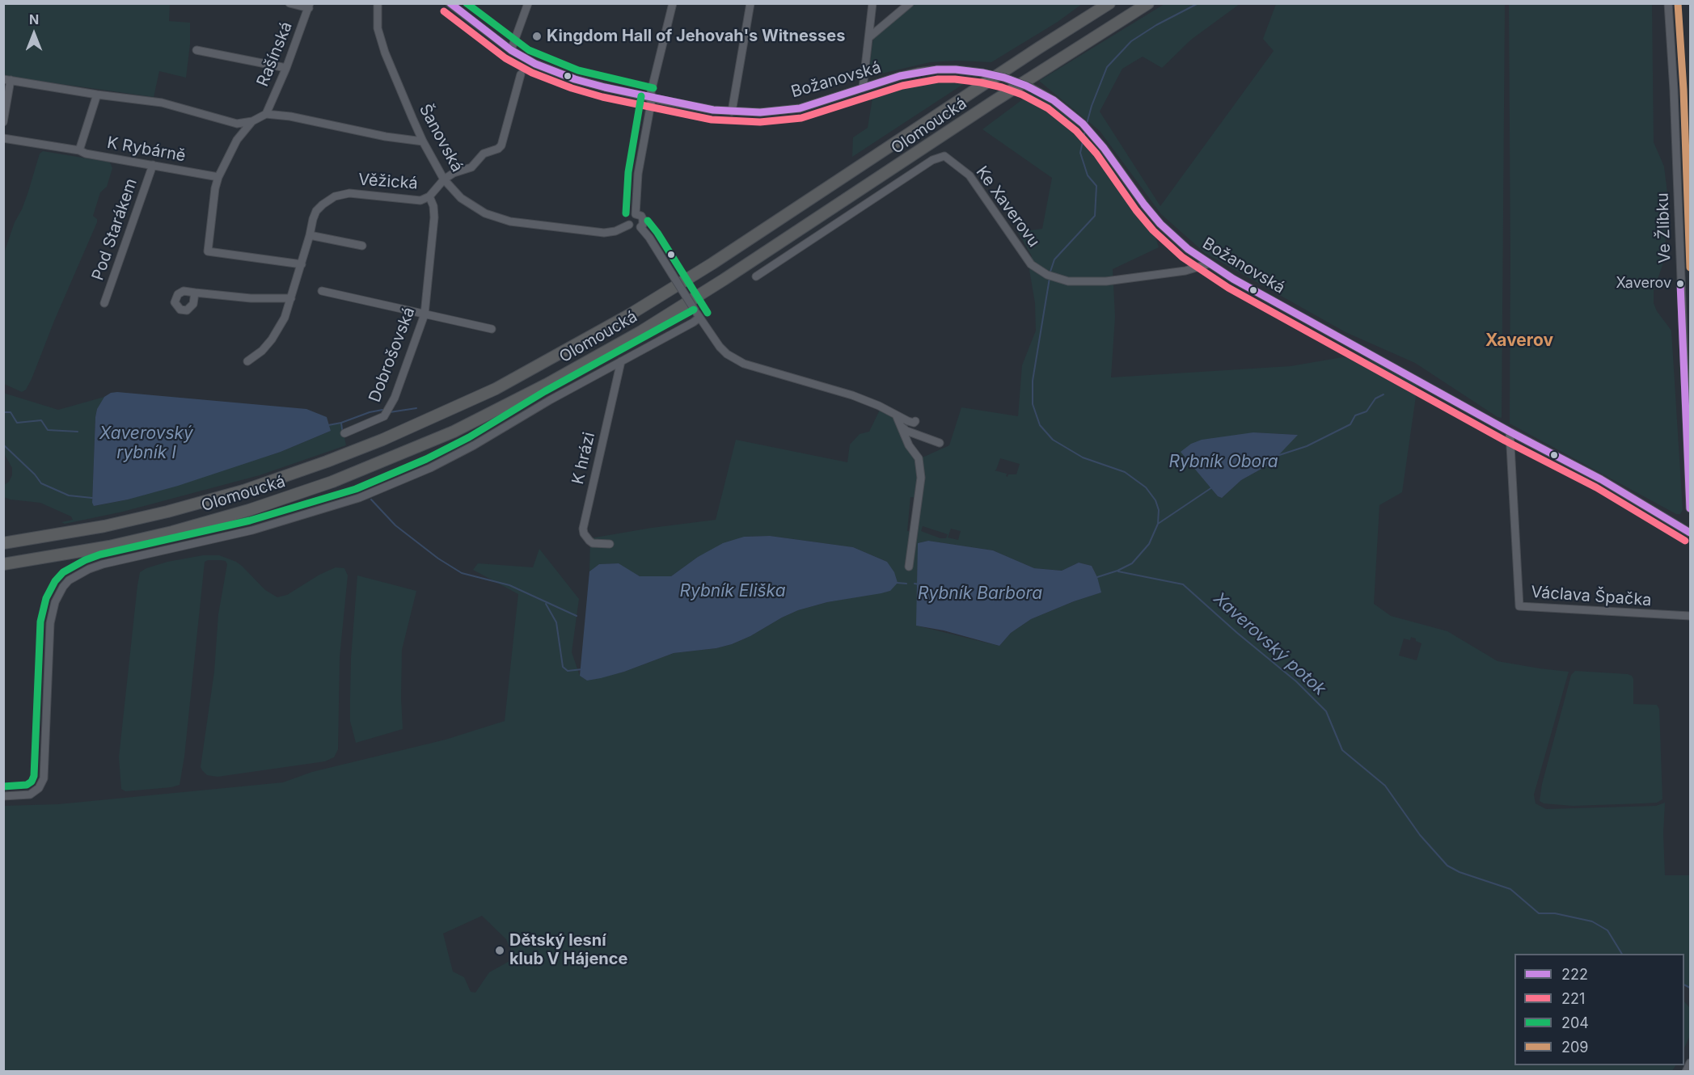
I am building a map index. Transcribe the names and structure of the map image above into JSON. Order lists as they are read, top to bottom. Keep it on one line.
{"streets":{"highway":["Olomoucká"],"street":["Rašínská","Božanovská","Šanovská","K Rybárně","Věžická","Ke Xaverovu","Ve Žlíbku","Pod Starákem","Dobrošovská","K hrázi","Václava Špačka"]},"crossings":[["Božanovská","Ke Xaverovu"],["Božanovská","Václava Špačka"],["K Rybárně","Pod Starákem"],["Věžická","Dobrošovská"]],"districts":["Xaverov"],"water":["Xaverovský rybník I","Rybník Obora","Rybník Eliška","Rybník Barbora","Xaverovský potok"],"places":["Kingdom Hall of Jehovah's Witnesses","Xaverov","Dětský lesní klub V Hájence"],"lines":["transit line 222","transit line 204","transit line 209","transit line 221"],"legend":["222","221","204","209"],"north":"top"}
